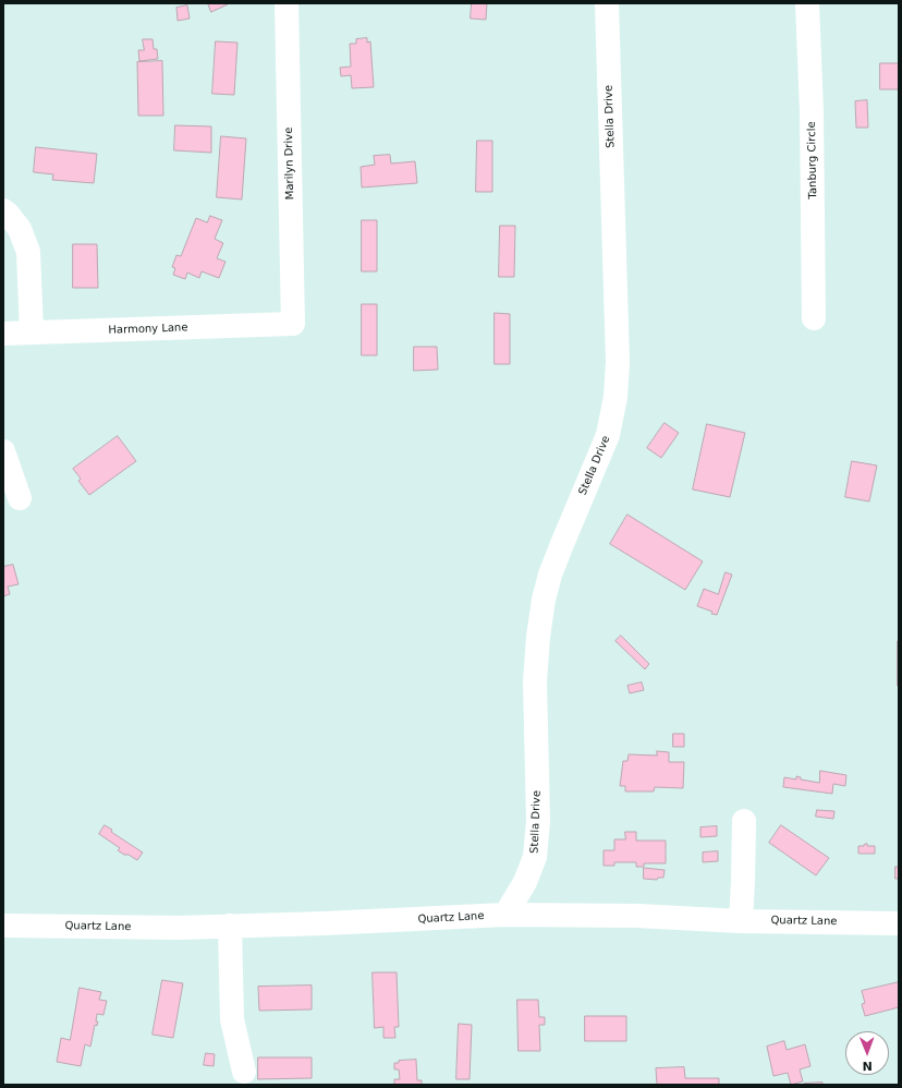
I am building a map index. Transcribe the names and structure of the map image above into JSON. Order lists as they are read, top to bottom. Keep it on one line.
{"streets":{"street":["Stella Drive","Tanburg Circle","Marilyn Drive","Harmony Lane","Quartz Lane"]},"crossings":[["Stella Drive","Quartz Lane"],["Marilyn Drive","Harmony Lane"]],"north":"bottom"}
